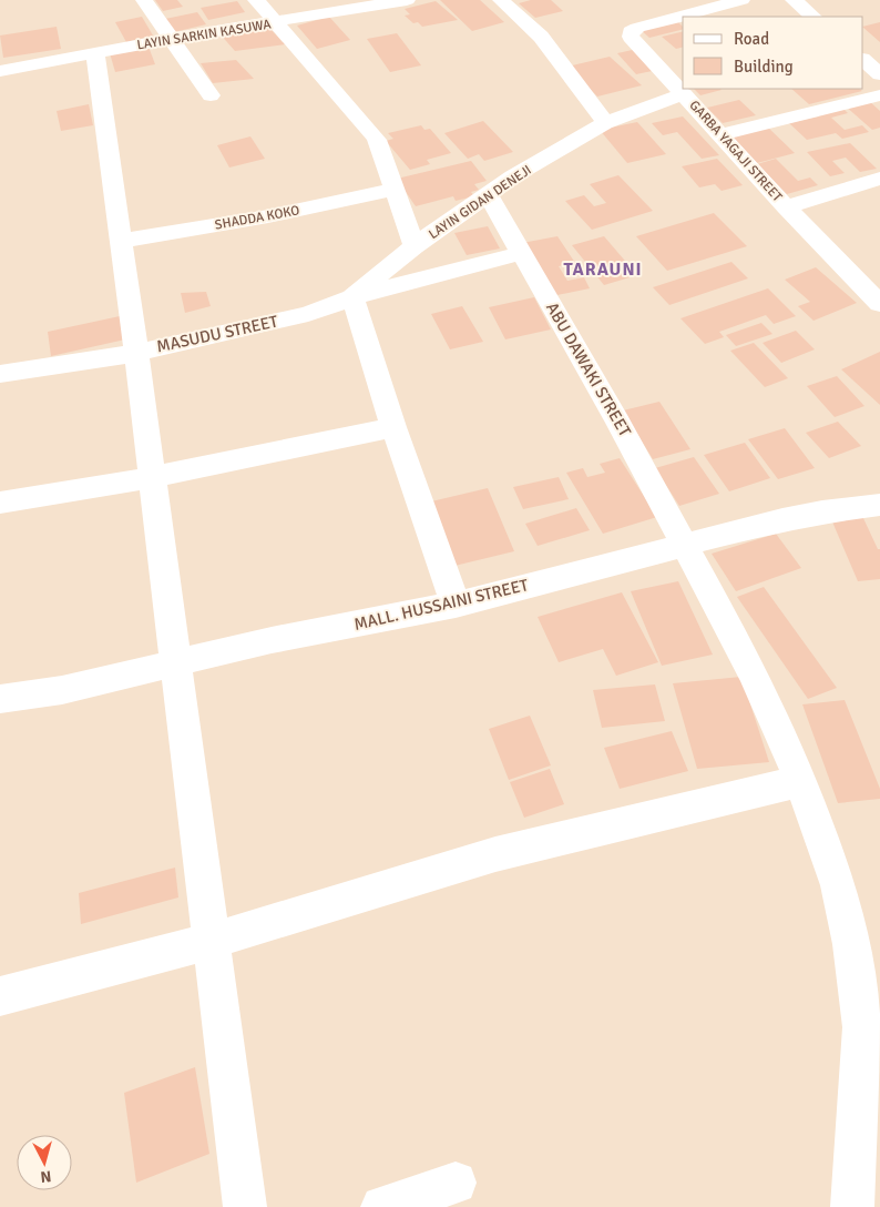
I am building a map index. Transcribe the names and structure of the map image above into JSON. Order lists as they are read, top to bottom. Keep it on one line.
{"streets":{"street":["LAYIN SARKIN KASUWA","GARBA YAGAJI STREET","LAYIN GIDAN DENEJI","SHADDA KOKO","MASUDU STREET","ABU DAWAKI STREET","MALL. HUSSAINI STREET"]},"crossings":[["LAYIN SARKIN KASUWA","LAYIN GIDAN DENEJI"],["GARBA YAGAJI STREET","LAYIN GIDAN DENEJI"],["LAYIN GIDAN DENEJI","SHADDA KOKO"],["LAYIN GIDAN DENEJI","MASUDU STREET"],["LAYIN GIDAN DENEJI","ABU DAWAKI STREET"],["ABU DAWAKI STREET","MALL. HUSSAINI STREET"]],"districts":["TARAUNI"],"legend":["Road","Building"],"north":"bottom"}
